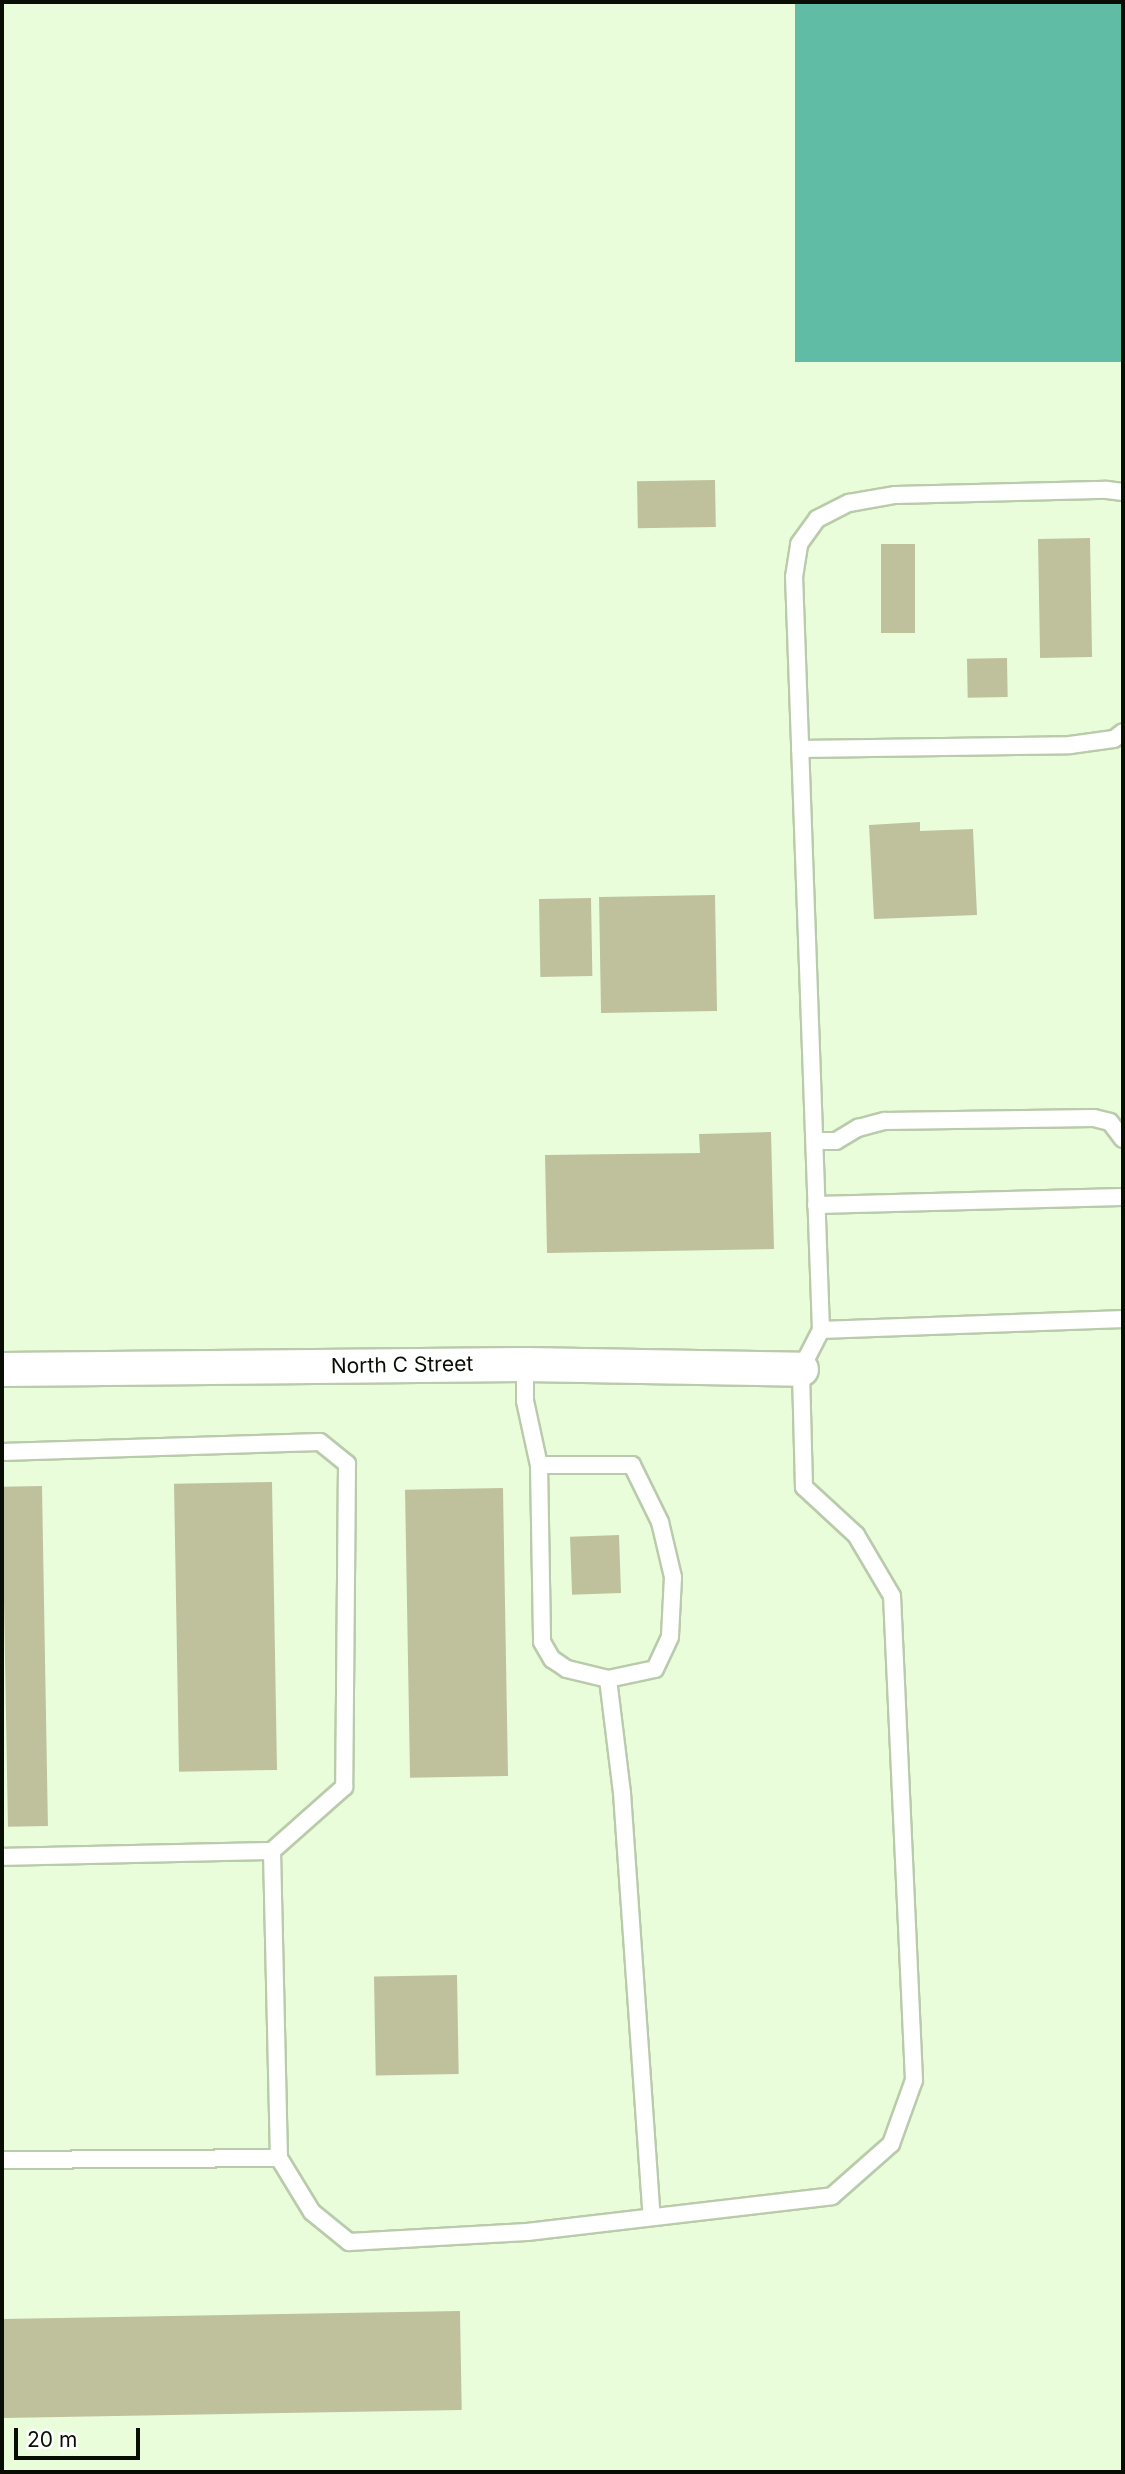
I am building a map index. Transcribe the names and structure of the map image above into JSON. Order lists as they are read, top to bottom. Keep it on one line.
{"streets":{"street":["North C Street"]},"scale_bar":"20 m"}
